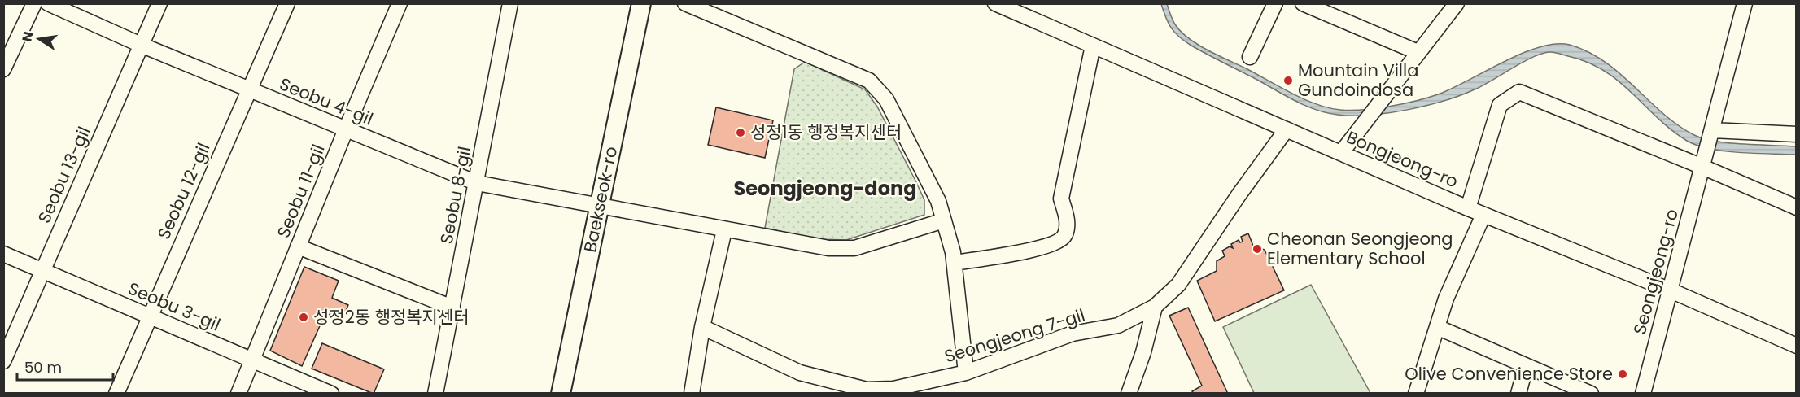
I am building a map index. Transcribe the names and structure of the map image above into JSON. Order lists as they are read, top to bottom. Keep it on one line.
{"streets":{"main road":["Baekseok-ro"],"street":["Seobu 4-gil","Bongjeong-ro","Seobu 13-gil","Seobu 12-gil","Seobu 11-gil","Seobu 8-gil","Seongjeong-ro","Seobu 3-gil","Seongjeong 7-gil"]},"crossings":[["Seobu 4-gil","Seobu 13-gil"],["Seobu 4-gil","Seobu 12-gil"],["Seobu 4-gil","Seobu 11-gil"],["Seobu 4-gil","Seobu 8-gil"],["Seobu 4-gil","Baekseok-ro"],["Bongjeong-ro","Seongjeong-ro"],["Bongjeong-ro","Seongjeong 7-gil"],["Seobu 13-gil","Seobu 3-gil"],["Seobu 12-gil","Seobu 3-gil"],["Seobu 11-gil","Seobu 3-gil"]],"districts":["Seongjeong-dong"],"places":["Mountain Villa Gundoindosa","성정1동 행정복지센터","Cheonan Seongjeong Elementary School","성정2동 행정복지센터","Olive Convenience Store"],"scale_bar":"50 m","north":"left"}
